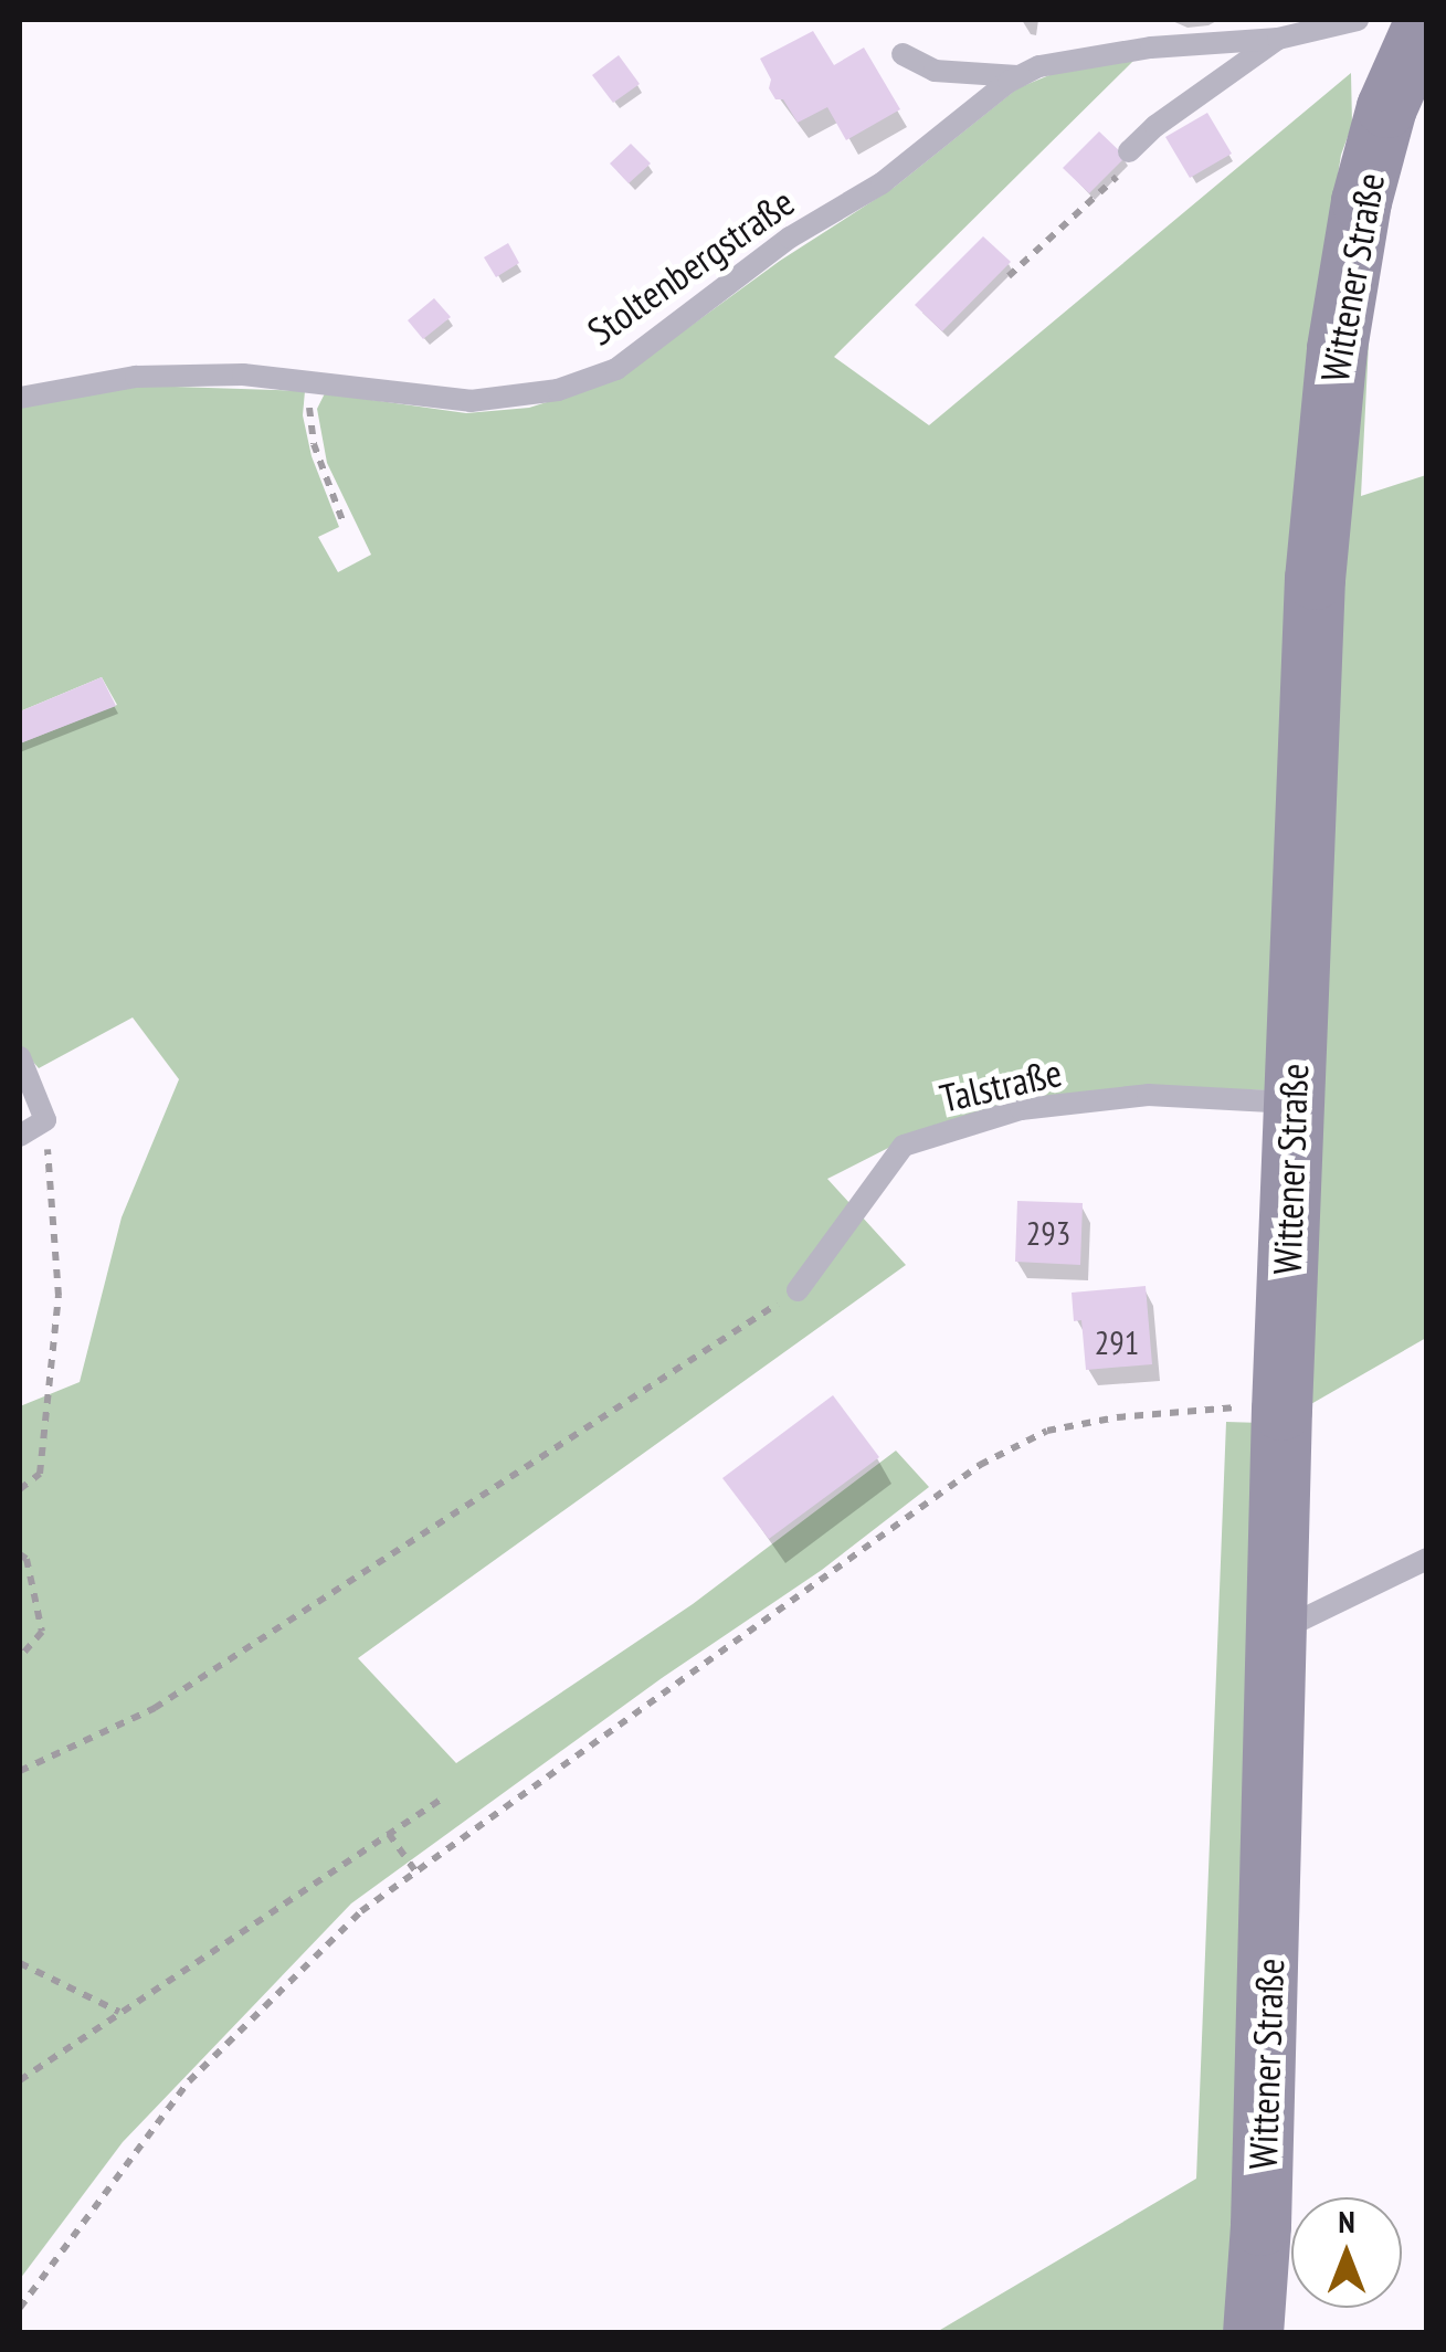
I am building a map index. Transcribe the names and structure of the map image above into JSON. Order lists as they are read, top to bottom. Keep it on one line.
{"streets":{"main road":["Wittener Straße"],"lane":["Stoltenbergstraße","Talstraße"]},"crossings":[["Wittener Straße","Talstraße"]],"house_numbers":["293","291"],"north":"top"}
